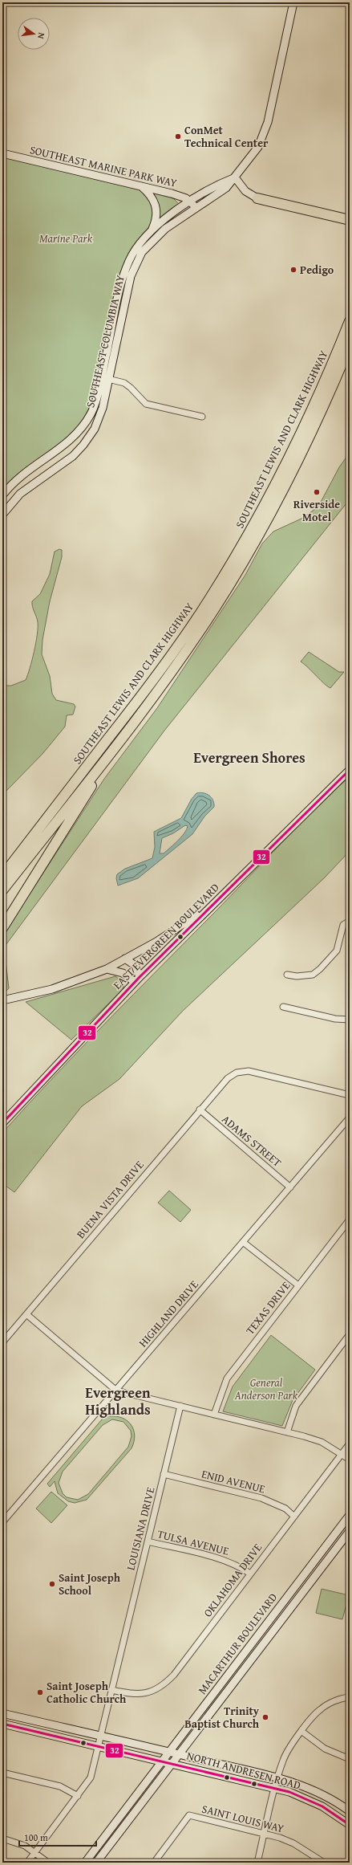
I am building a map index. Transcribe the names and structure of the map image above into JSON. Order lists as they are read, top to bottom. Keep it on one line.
{"streets":{"highway":["SOUTHEAST LEWIS AND CLARK HIGHWAY"],"street":["SOUTHEAST MARINE PARK WAY","SOUTHEAST COLUMBIA WAY","EAST EVERGREEN BOULEVARD","ADAMS STREET","BUENA VISTA DRIVE","TEXAS DRIVE","HIGHLAND DRIVE","ENID AVENUE","LOUISIANA DRIVE","TULSA AVENUE","OKLAHOMA DRIVE","MACARTHUR BOULEVARD","NORTH ANDRESEN ROAD","SAINT LOUIS WAY"]},"crossings":[["SOUTHEAST MARINE PARK WAY","SOUTHEAST COLUMBIA WAY"],["ADAMS STREET","BUENA VISTA DRIVE"],["ADAMS STREET","HIGHLAND DRIVE"],["ENID AVENUE","LOUISIANA DRIVE"],["ENID AVENUE","OKLAHOMA DRIVE"],["LOUISIANA DRIVE","TULSA AVENUE"],["LOUISIANA DRIVE","OKLAHOMA DRIVE"],["LOUISIANA DRIVE","NORTH ANDRESEN ROAD"],["TULSA AVENUE","OKLAHOMA DRIVE"],["MACARTHUR BOULEVARD","NORTH ANDRESEN ROAD"]],"districts":["Evergreen Shores","Evergreen Highlands"],"parks":["Marine Park","General Anderson Park"],"places":["ConMet Technical Center","Pedigo","Riverside Motel","Saint Joseph School","Saint Joseph Catholic Church","Trinity Baptist Church"],"lines":["transit line 32"],"scale_bar":"100 m","north":"right"}
